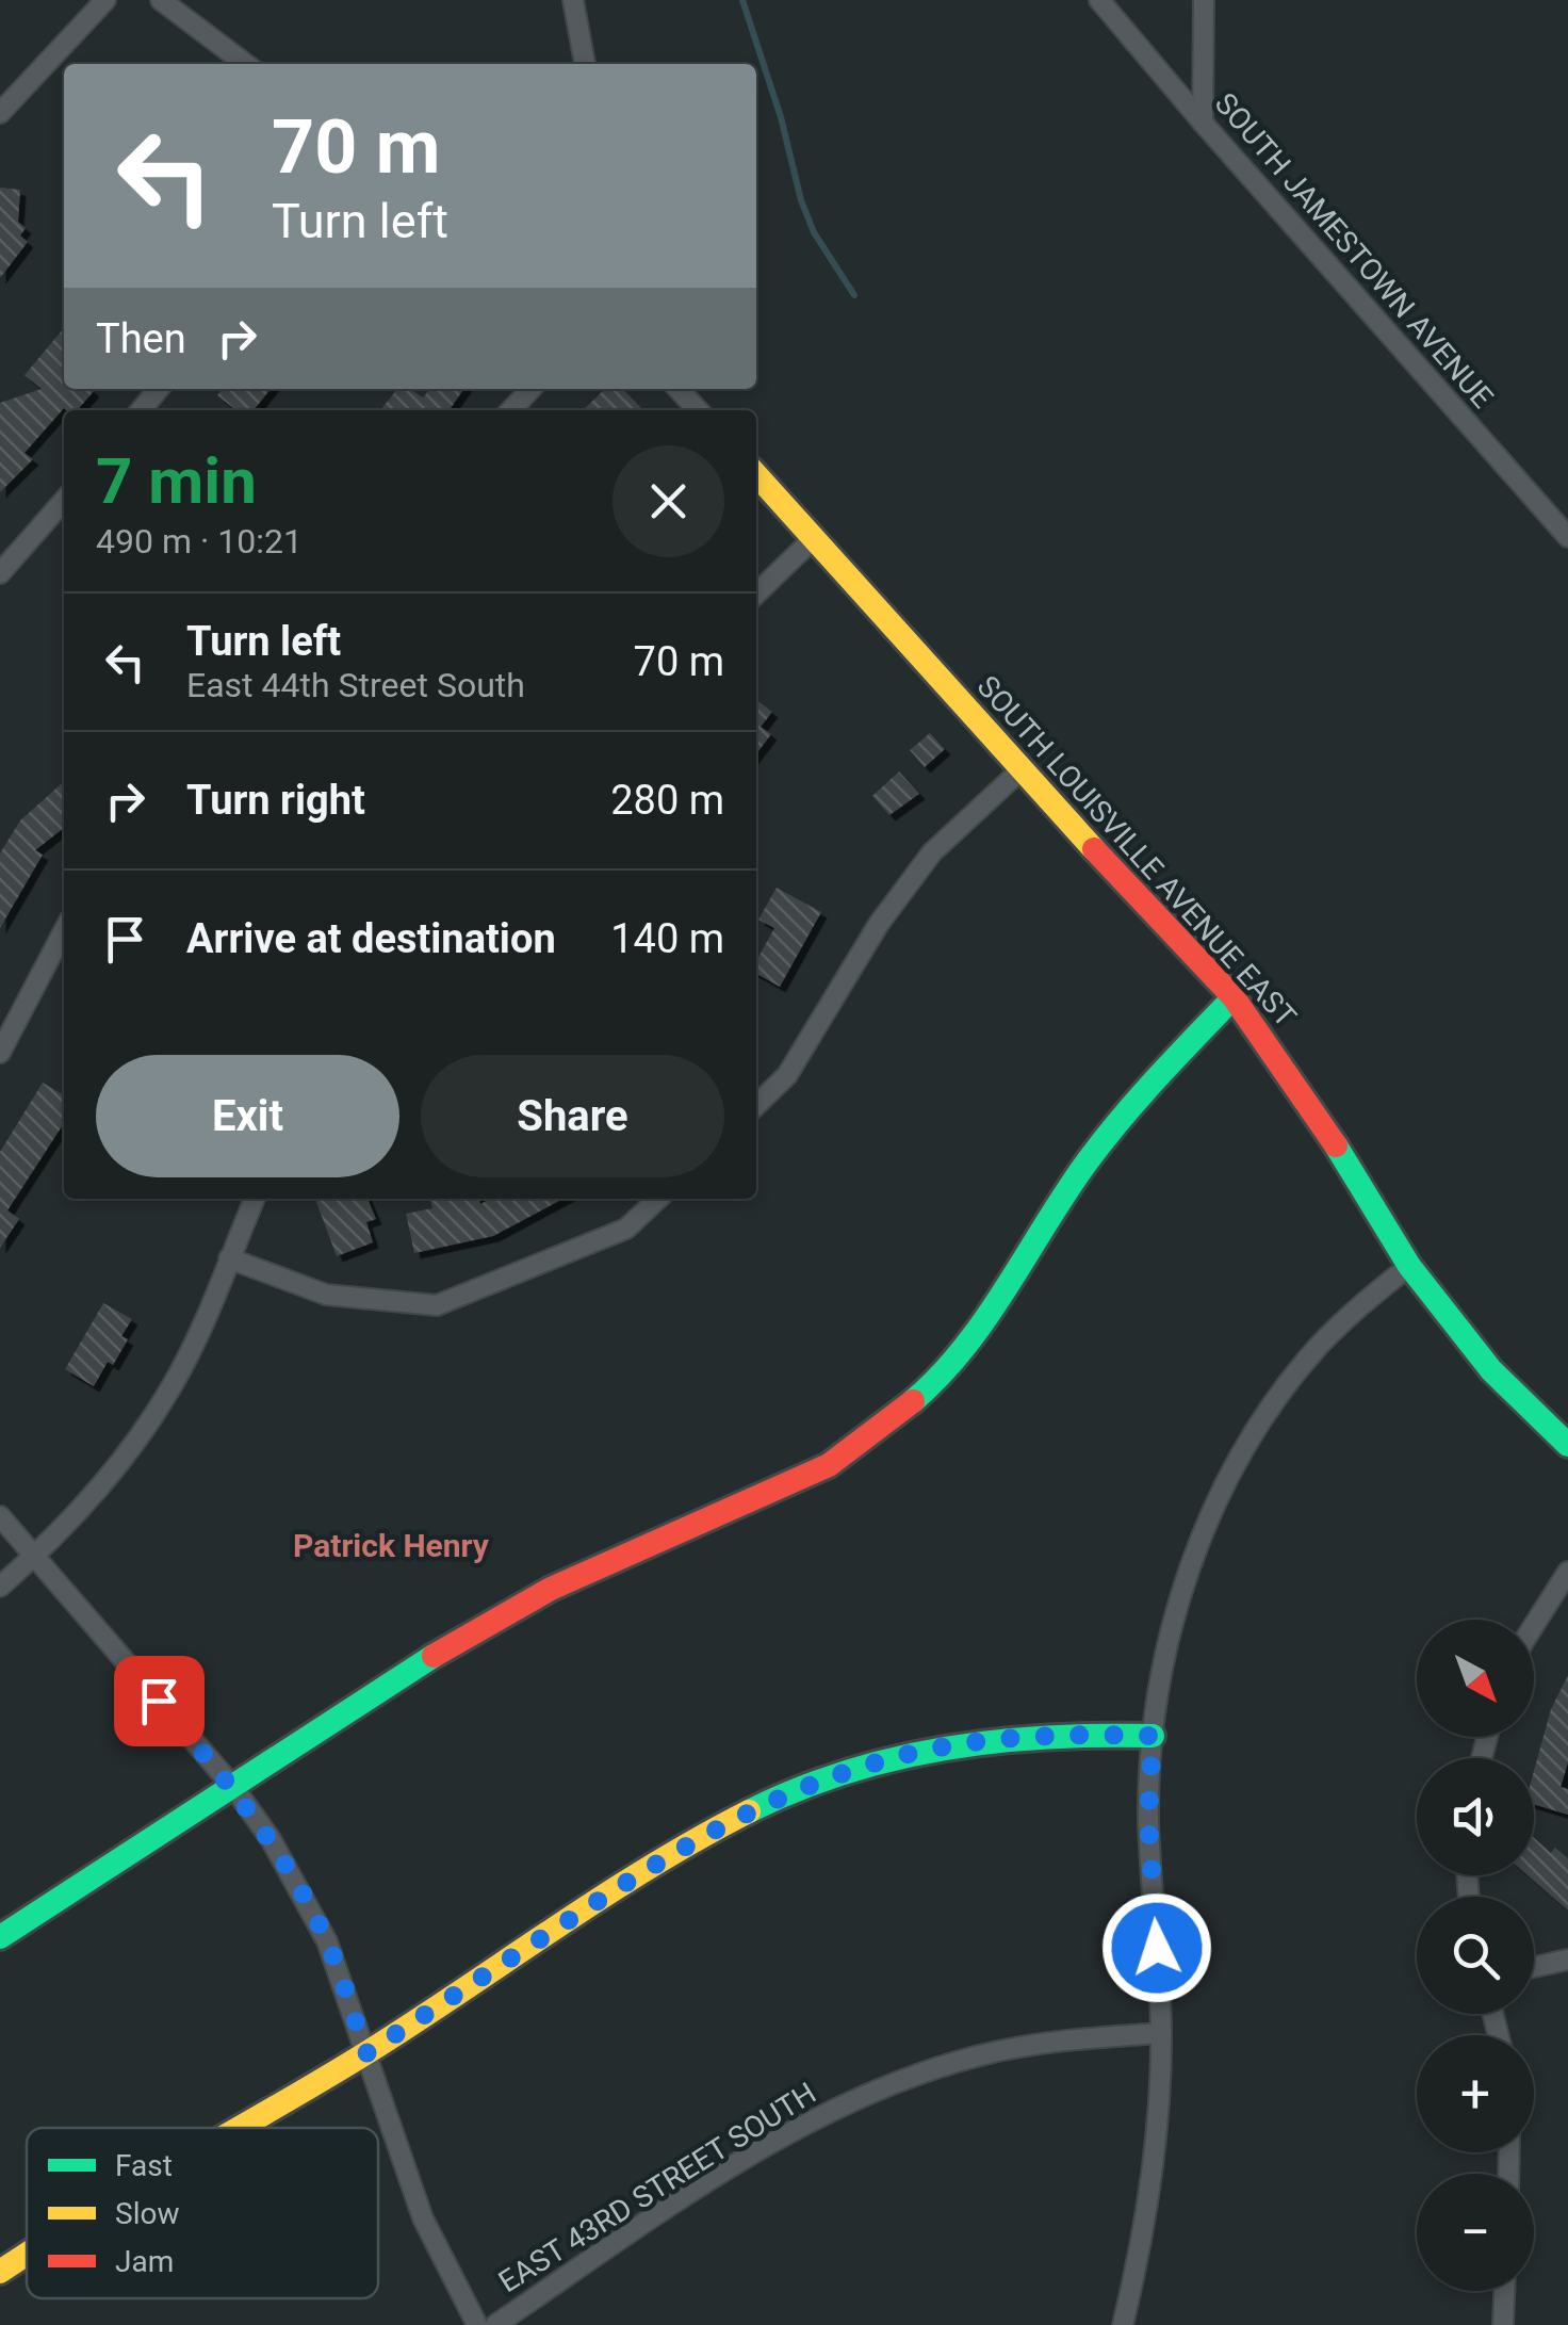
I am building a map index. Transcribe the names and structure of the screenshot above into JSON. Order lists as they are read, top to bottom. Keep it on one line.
{"streets":{"street":["SOUTH JAMESTOWN AVENUE","SOUTH LOUISVILLE AVENUE EAST","EAST 43RD STREET SOUTH"]},"districts":["Patrick Henry"],"legend":["Fast","Slow","Jam"],"north":"bottom right","page":{"turn":["70 m","Turn left"],"then":"Then","heading":["7 min","490 m · 10:21"],"list":[{"name":"Turn left","note":"East 44th Street South","value":"70 m"},{"name":"Turn right","value":"280 m"},{"name":"Arrive at destination","value":"140 m"}],"buttons":["Exit","Share"],"map_buttons":["+","−"]}}
